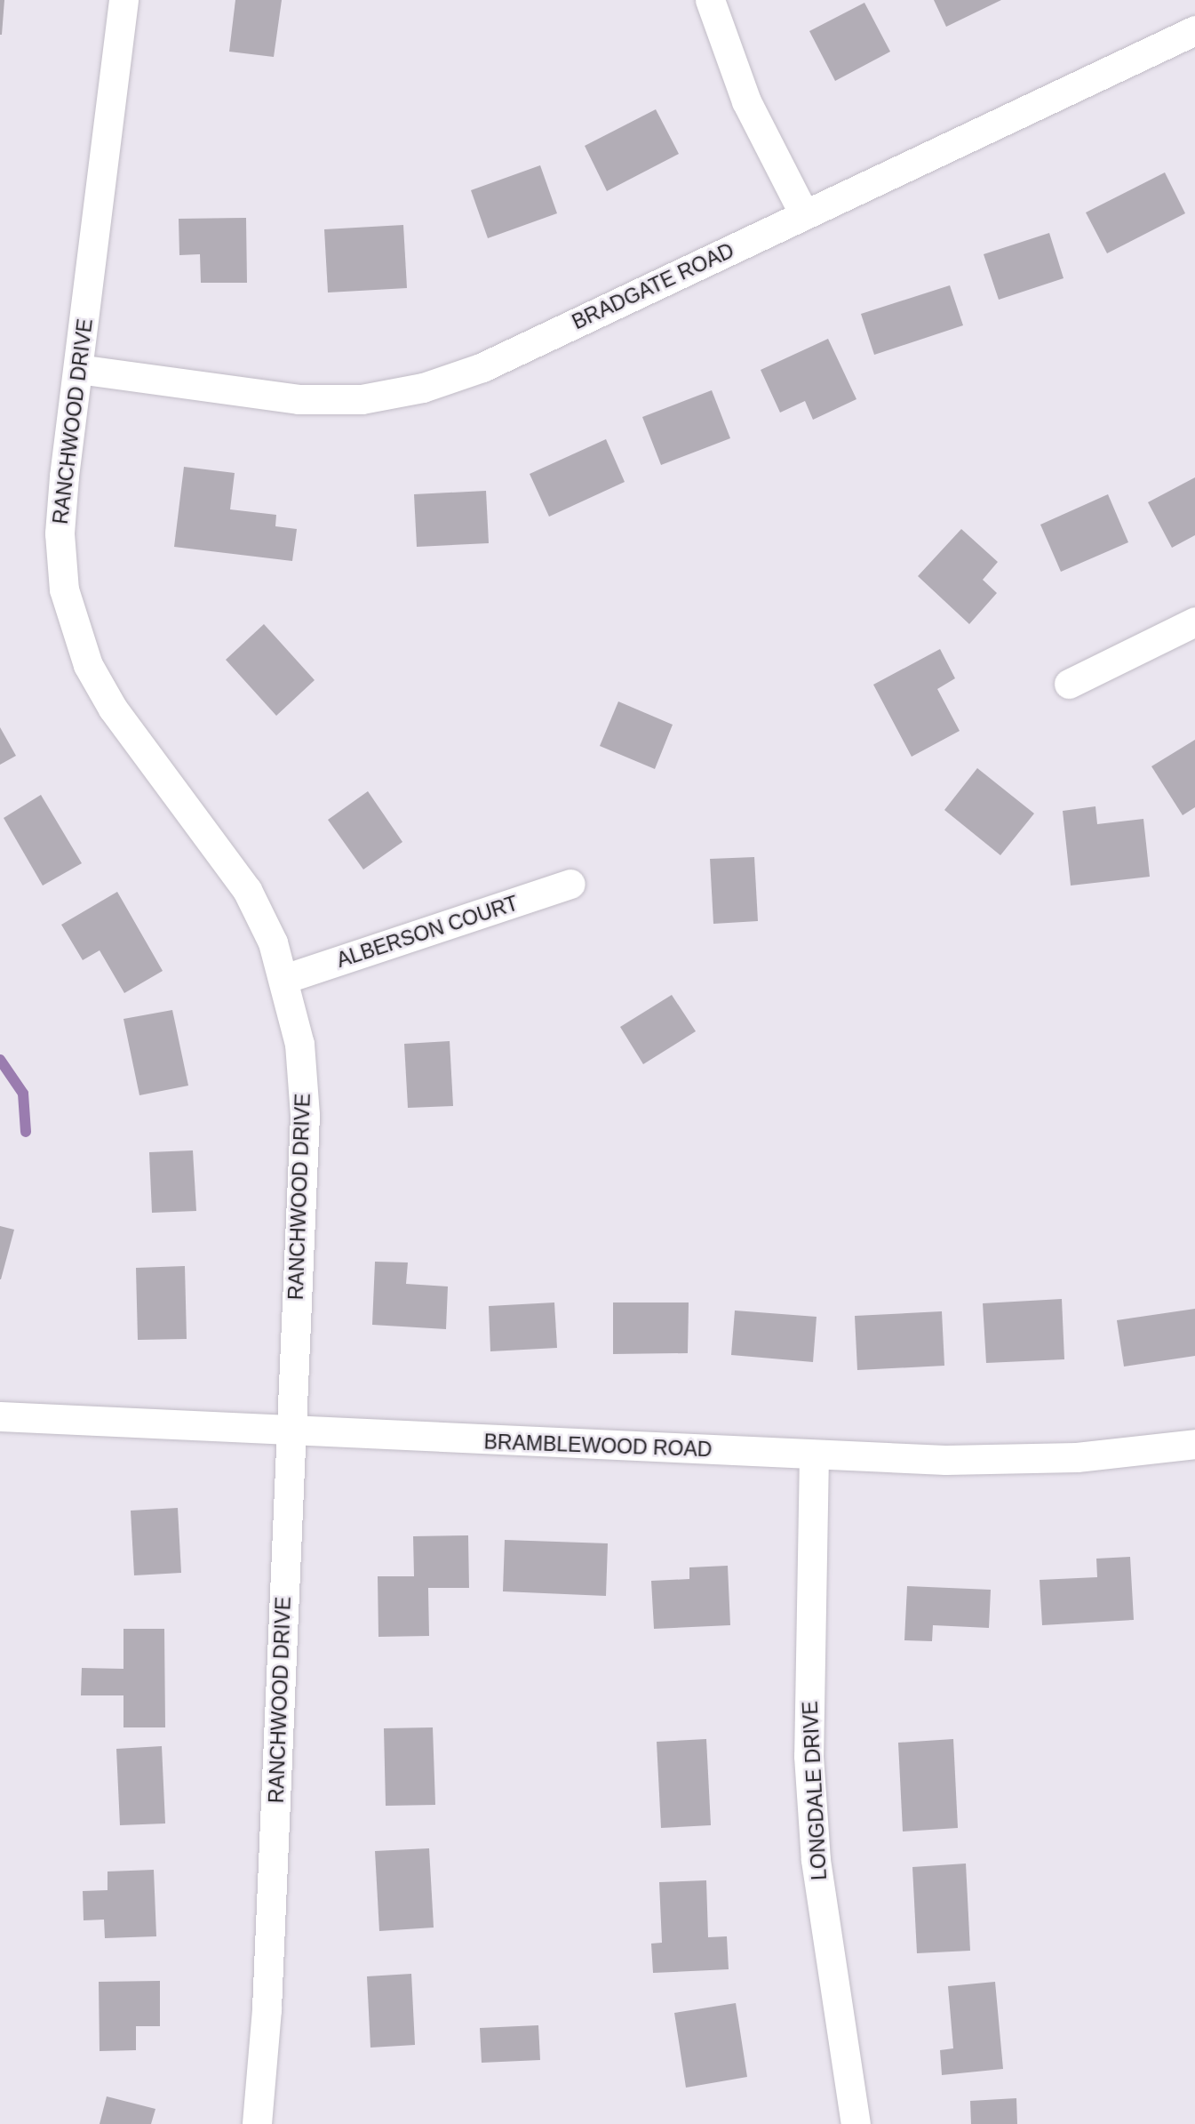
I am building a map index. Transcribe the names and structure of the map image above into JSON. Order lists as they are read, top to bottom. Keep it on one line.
{"streets":{"street":["BRADGATE ROAD","RANCHWOOD DRIVE","ALBERSON COURT","BRAMBLEWOOD ROAD","LONGDALE DRIVE"]},"crossings":[["BRADGATE ROAD","RANCHWOOD DRIVE"],["RANCHWOOD DRIVE","ALBERSON COURT"],["RANCHWOOD DRIVE","BRAMBLEWOOD ROAD"],["BRAMBLEWOOD ROAD","LONGDALE DRIVE"]]}
